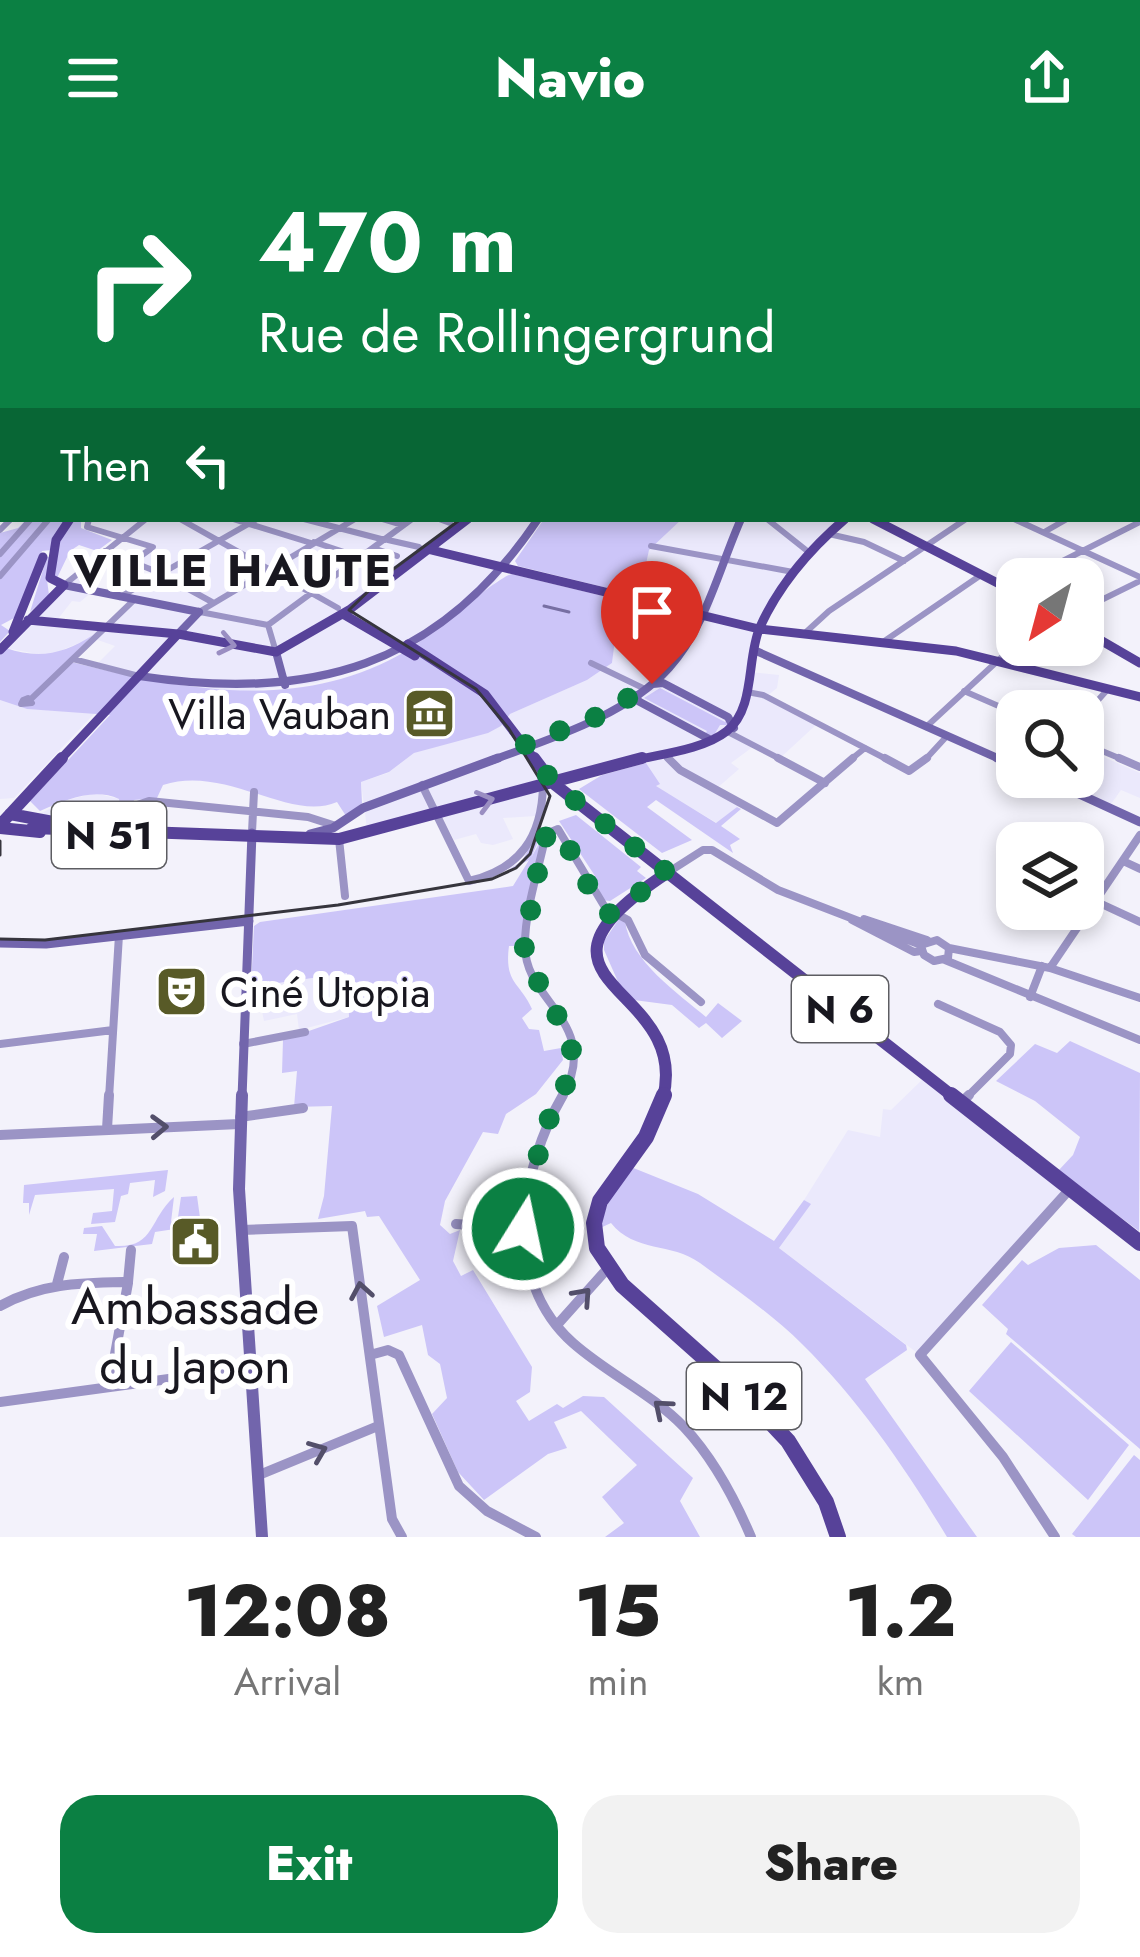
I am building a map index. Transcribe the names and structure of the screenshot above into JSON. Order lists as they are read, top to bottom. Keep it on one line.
{"streets":{"main road":["N 51","N 6","N 12"]},"crossings":[["N 51","N 6"]],"districts":["VILLE HAUTE"],"places":{"museum":["Villa Vauban"],"theatre":["Ciné Utopia"],"public building":["Ambassade du Japon"]},"north":"bottom left","page":{"header":"Navio","turn":["470 m","Rue de Rollingergrund"],"then":"Then","eta":["12:08","Arrival","15","min","1.2","km"],"buttons":["Exit","Share"]}}
